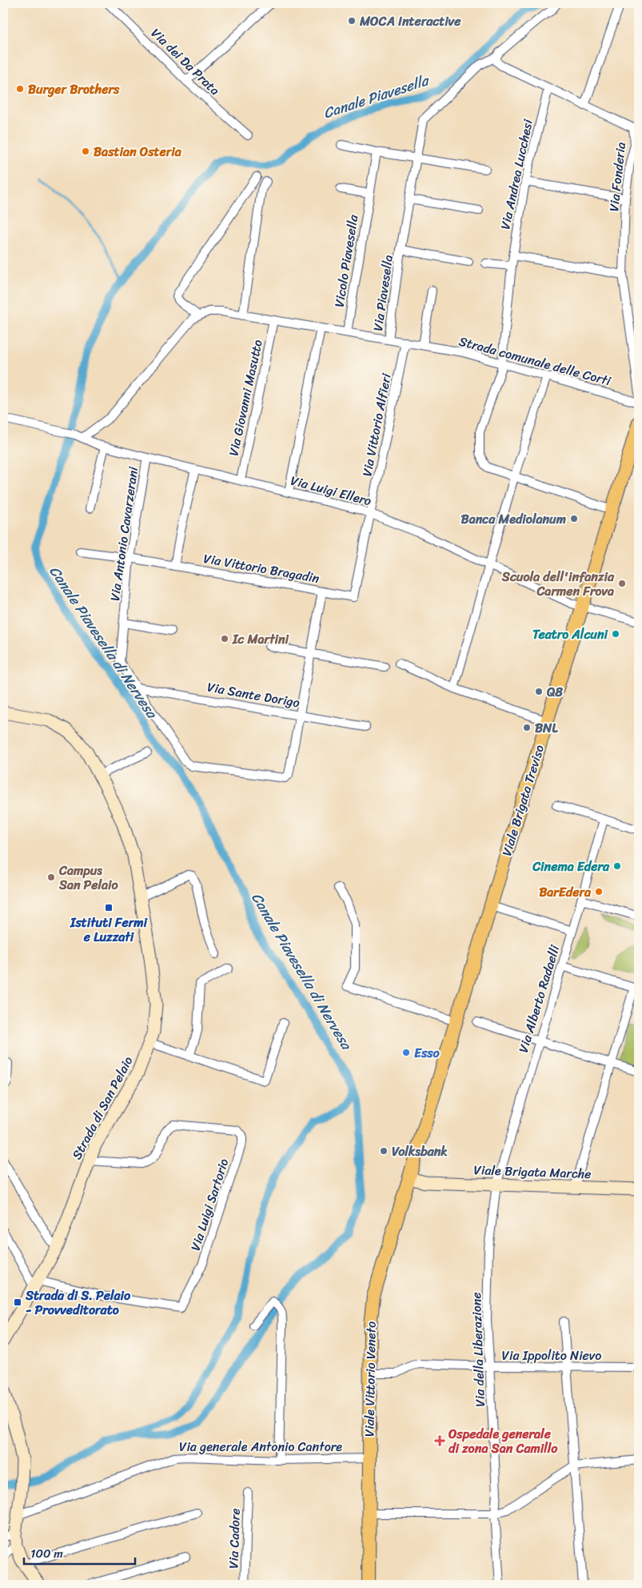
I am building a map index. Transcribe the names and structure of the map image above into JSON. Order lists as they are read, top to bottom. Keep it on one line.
{"streets":{"main road":["Viale Brigata Treviso","Viale Vittorio Veneto"],"street":["Via dei Da Prata","Via Andrea Lucchesi","Via Fonderia","Vicolo Piavesella","Via Piavesella","Strada comunale delle Corti","Via Giovanni Masutto","Via Vittorio Alfieri","Via Luigi Ellero","Via Antonio Cavarzerani","Via Vittorio Bragadin","Via Sante Dorigo","Via Alberto Radaelli","Strada di San Pelaio","Viale Brigata Marche","Via Luigi Sartorio","Via della Liberazione","Via Ippolito Nievo","Via generale Antonio Cantore","Via Cadore"]},"crossings":[["Via Andrea Lucchesi","Via Fonderia"],["Via Andrea Lucchesi","Strada comunale delle Corti"],["Via Andrea Lucchesi","Viale Brigata Treviso"],["Via Fonderia","Via Piavesella"],["Vicolo Piavesella","Strada comunale delle Corti"],["Via Piavesella","Strada comunale delle Corti"],["Strada comunale delle Corti","Via Giovanni Masutto"],["Strada comunale delle Corti","Via Vittorio Alfieri"],["Via Giovanni Masutto","Via Luigi Ellero"],["Via Vittorio Alfieri","Via Luigi Ellero"],["Via Vittorio Alfieri","Via Vittorio Bragadin"],["Via Luigi Ellero","Via Antonio Cavarzerani"],["Via Luigi Ellero","Via Vittorio Bragadin"],["Via Luigi Ellero","Viale Brigata Treviso"],["Via Antonio Cavarzerani","Via Vittorio Bragadin"],["Via Antonio Cavarzerani","Via Sante Dorigo"],["Viale Brigata Treviso","Viale Brigata Marche"],["Viale Brigata Treviso","Viale Vittorio Veneto"],["Via Alberto Radaelli","Viale Brigata Marche"],["Via Alberto Radaelli","Via della Liberazione"],["Strada di San Pelaio","Via Luigi Sartorio"],["Viale Brigata Marche","Via della Liberazione"],["Viale Brigata Marche","Viale Vittorio Veneto"],["Via della Liberazione","Via Ippolito Nievo"],["Via Ippolito Nievo","Viale Vittorio Veneto"],["Viale Vittorio Veneto","Via generale Antonio Cantore"]],"water":["Canale Piavesella","Canale Piavesella di Nervesa"],"places":{"other":["MOCA Interactive","Burger Brothers","Bastian Osteria","Banca Mediolanum","Scuola dell'infanzia Carmen Frova","Teatro Alcuni","Ic Martini","Q8","BNL","Cinema Edera","Campus San Pelaio","BarEdera","Esso","Volksbank"],"transit":["Istituti Fermi e Luzzati","Strada di S. Pelaio - Provveditorato"],"health":["Ospedale generale di zona San Camillo"]},"scale_bar":"100 m"}
